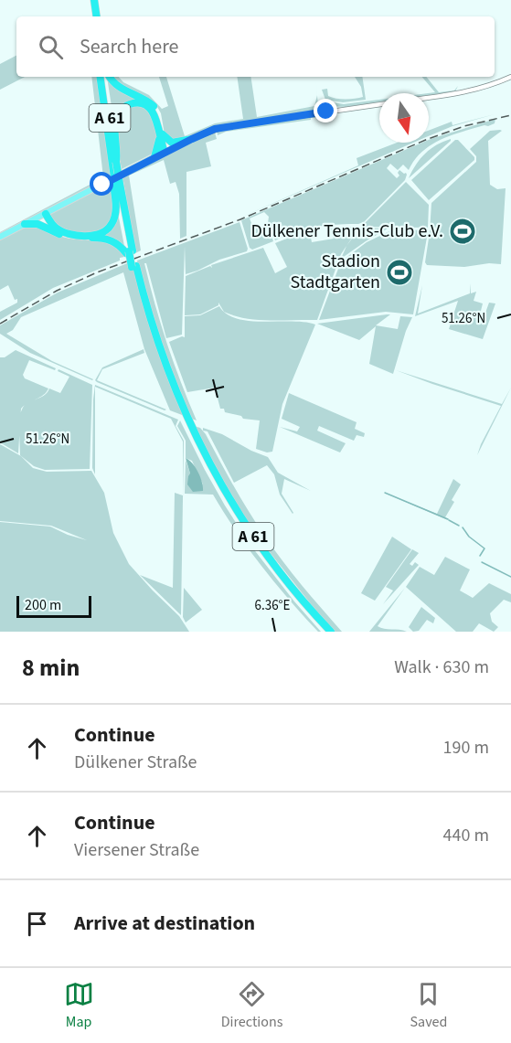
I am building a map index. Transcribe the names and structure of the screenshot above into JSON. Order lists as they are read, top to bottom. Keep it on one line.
{"streets":{"highway":["A 61"]},"places":{"sports":["Dülkener Tennis-Club e.V.","Stadion Stadtgarten"]},"scale_bar":"200 m","north":"bottom","page":{"search":"Search here","scale":"200 m","heading":["8 min","Walk · 630 m"],"list":[["Continue","Dülkener Straße","190 m"],["Continue","Viersener Straße","440 m"],"Arrive at destination"],"nav":["Map","Directions","Saved"]},"coordinates":["51.26°N","6.36°E"]}
